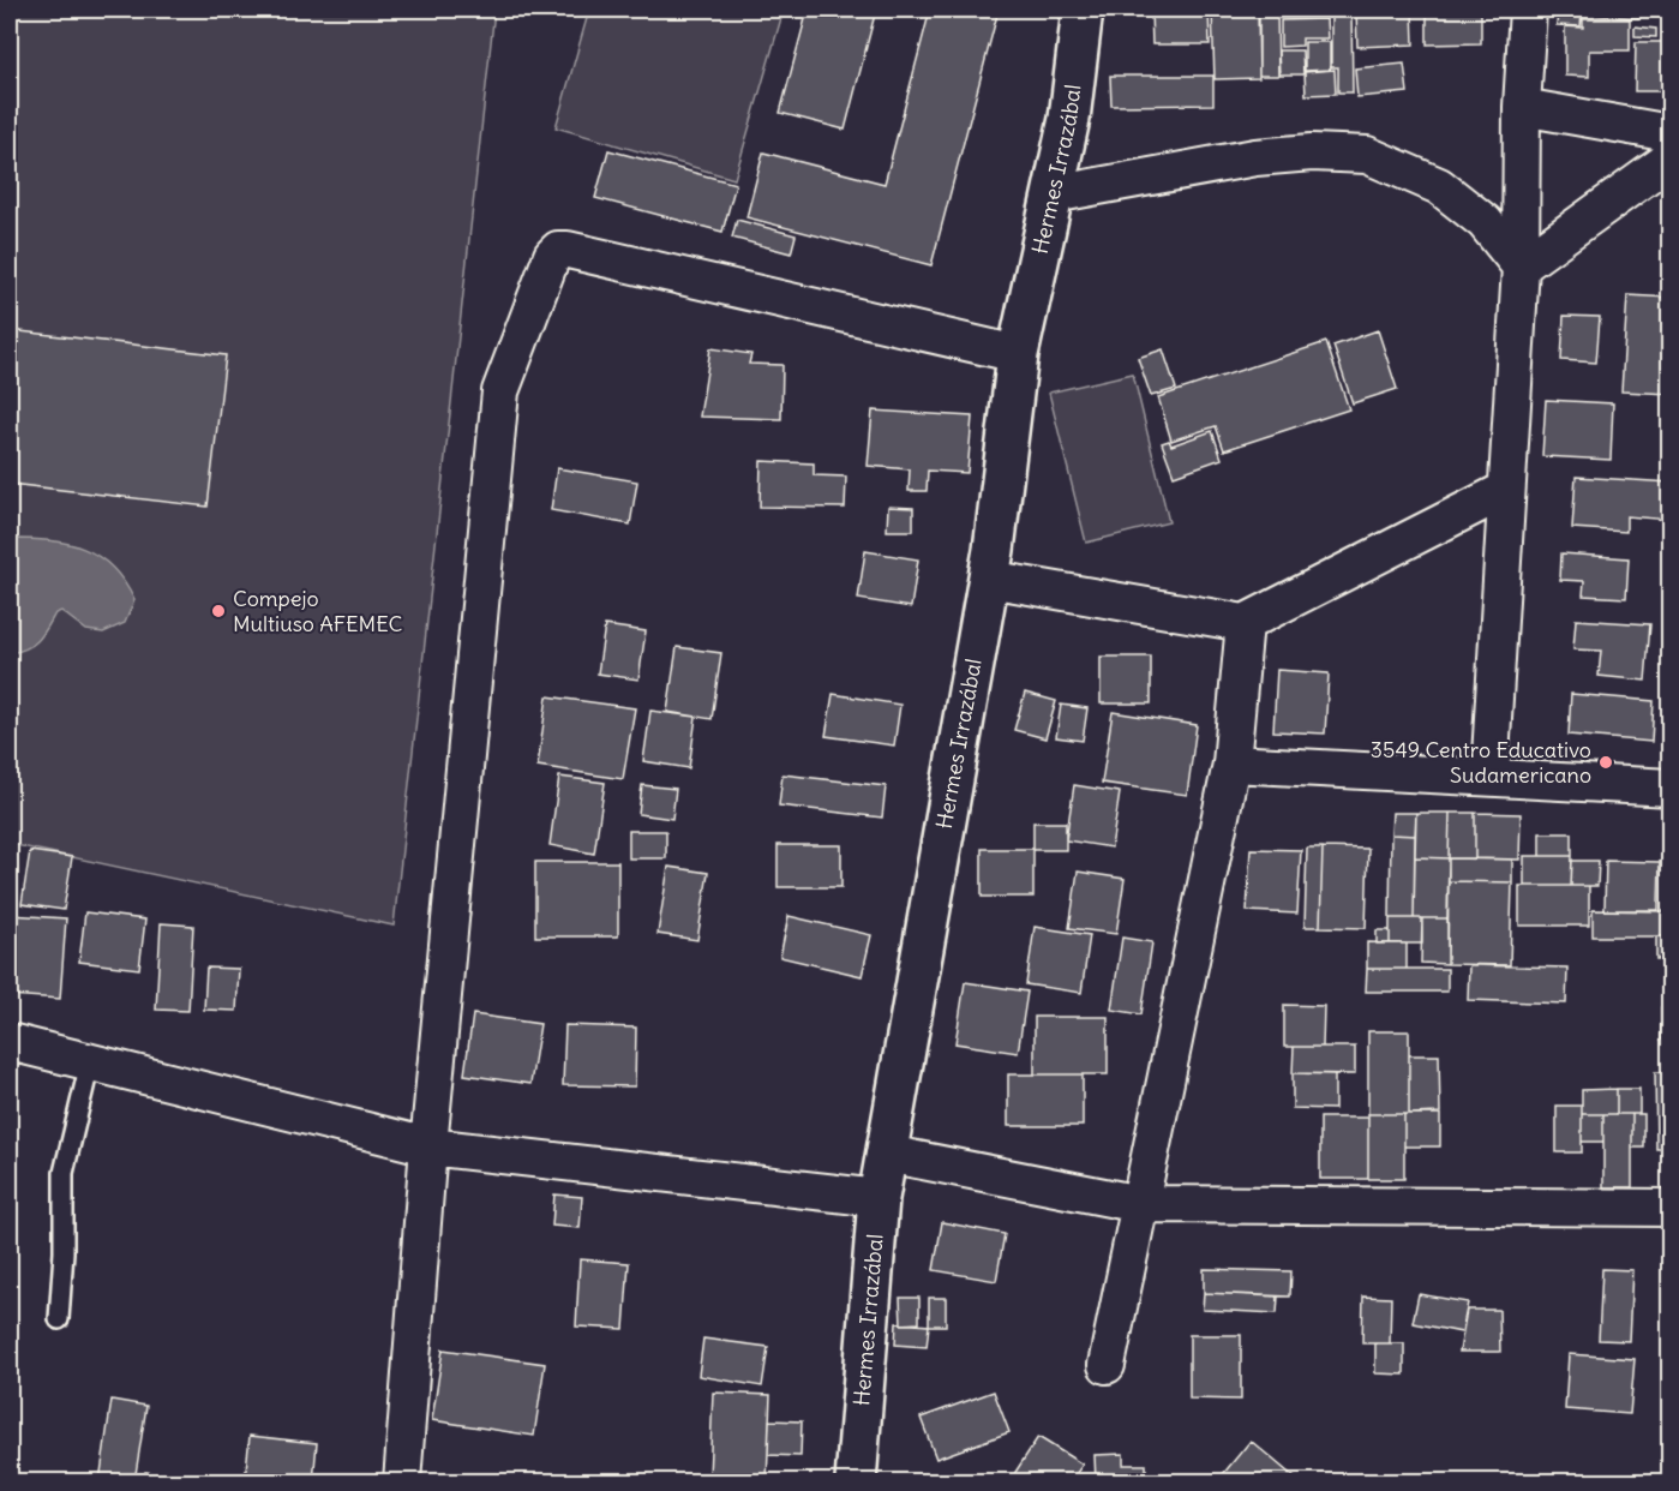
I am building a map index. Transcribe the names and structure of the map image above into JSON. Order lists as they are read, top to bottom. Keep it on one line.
{"streets":{"street":["Hermes Irrazábal"]},"places":["Compejo Multiuso AFEMEC","3549 Centro Educativo Sudamericano"]}
